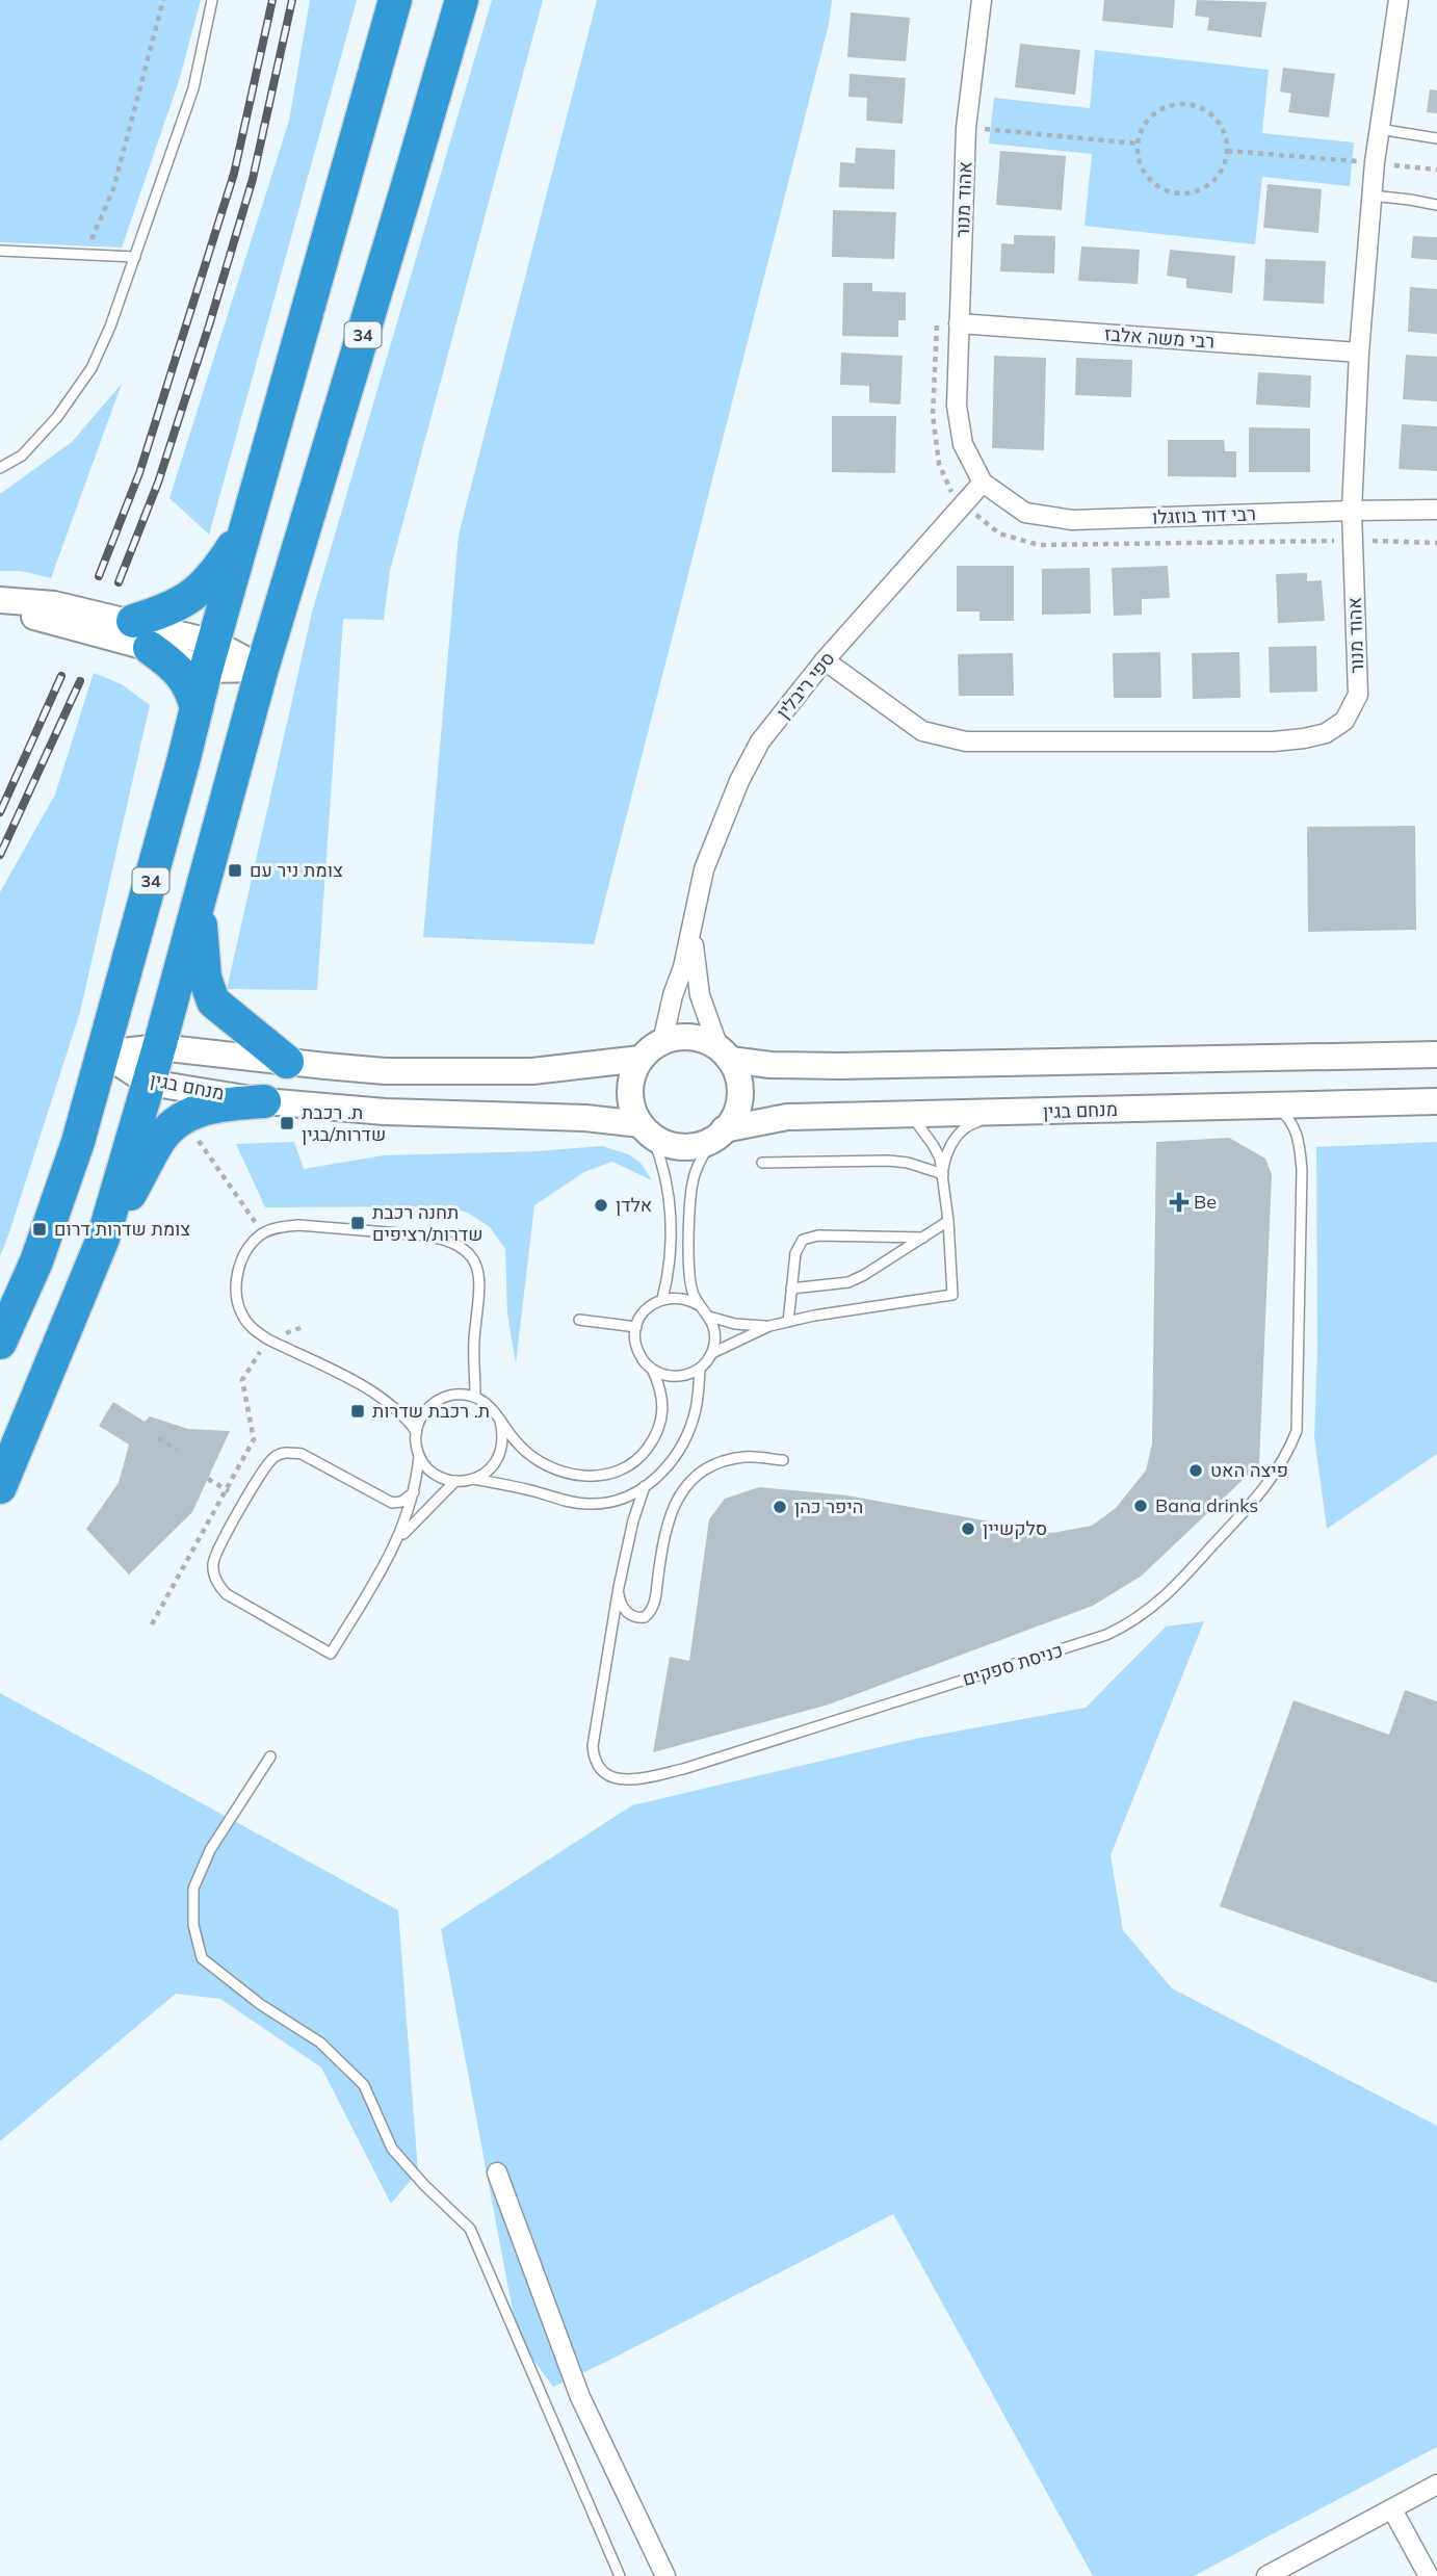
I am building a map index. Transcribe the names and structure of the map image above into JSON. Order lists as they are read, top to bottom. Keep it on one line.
{"streets":{"highway":["34"],"main road":["מנחם בגין"],"street":["אהוד מנור","רבי משה אלבז","רבי דוד בוזגלו","ספי ריבלין"],"lane":["כניסת ספקים"]},"crossings":[["אהוד מנור","רבי משה אלבז"],["אהוד מנור","רבי דוד בוזגלו"],["אהוד מנור","ספי ריבלין"],["34","מנחם בגין"],["רבי דוד בוזגלו","ספי ריבלין"],["ספי ריבלין","מנחם בגין"],["מנחם בגין","כניסת ספקים"]],"places":{"transit":["צומת ניר עם","ת. רכבת שדרות/בגין","תחנה רכבת שדרות/רציפים","צומת שדרות דרום","ת. רכבת שדרות"],"health":["Be"],"other":["אלדן","פיצה האט","Bana drinks","היפר כהן","סלקשיין"]}}
